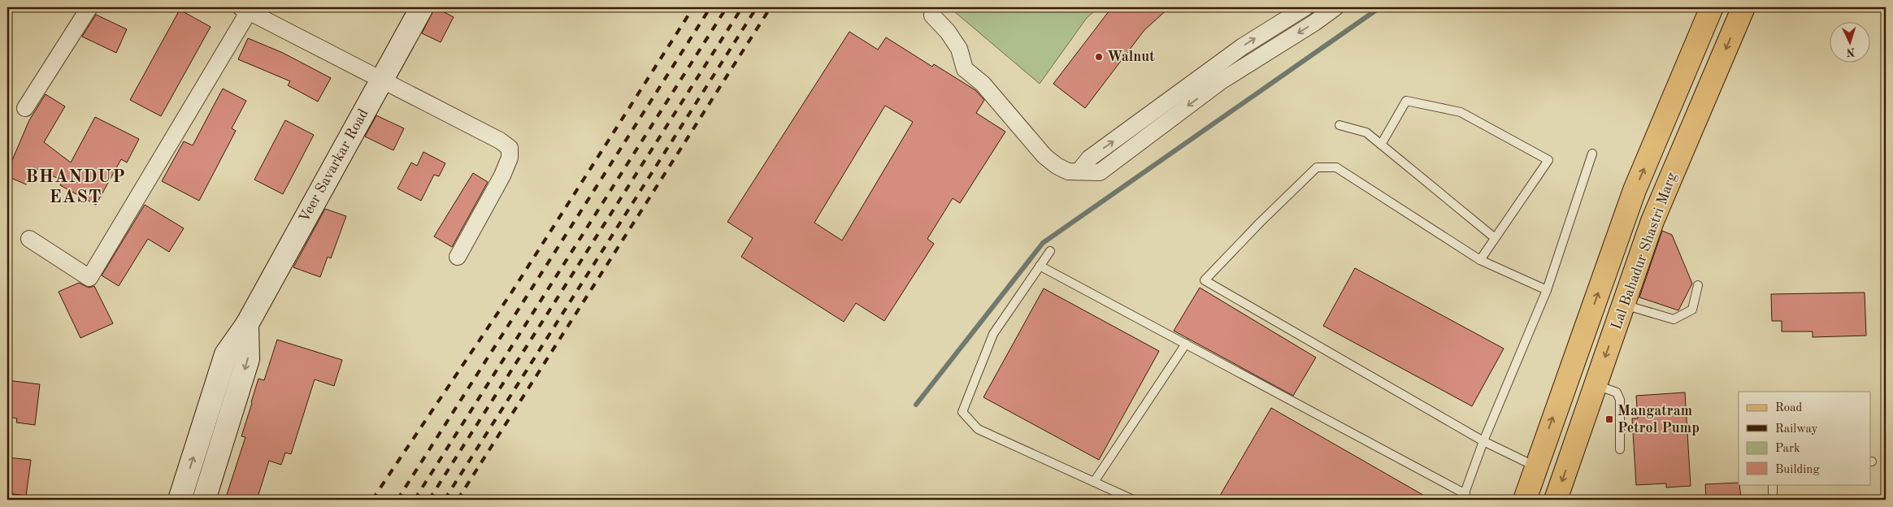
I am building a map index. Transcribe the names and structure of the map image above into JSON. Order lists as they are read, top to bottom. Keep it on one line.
{"streets":{"main road":["Lal Bahadur Shastri Marg"],"street":["Veer Savarkar Road"]},"districts":["BHANDUP EAST"],"places":{"other":["Walnut"],"transit":["Mangatram Petrol Pump"]},"legend":["Road","Railway","Park","Building"],"north":"bottom"}
